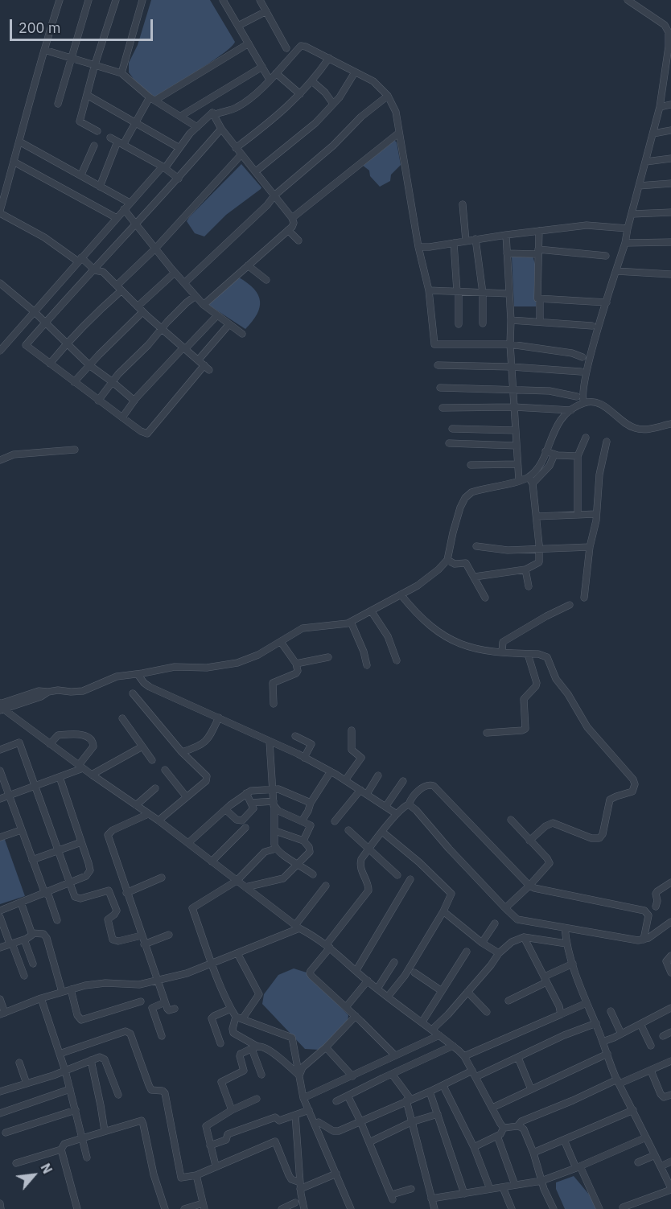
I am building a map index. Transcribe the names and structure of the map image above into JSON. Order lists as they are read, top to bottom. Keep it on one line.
{"scale_bar":"200 m","north":"top right"}
